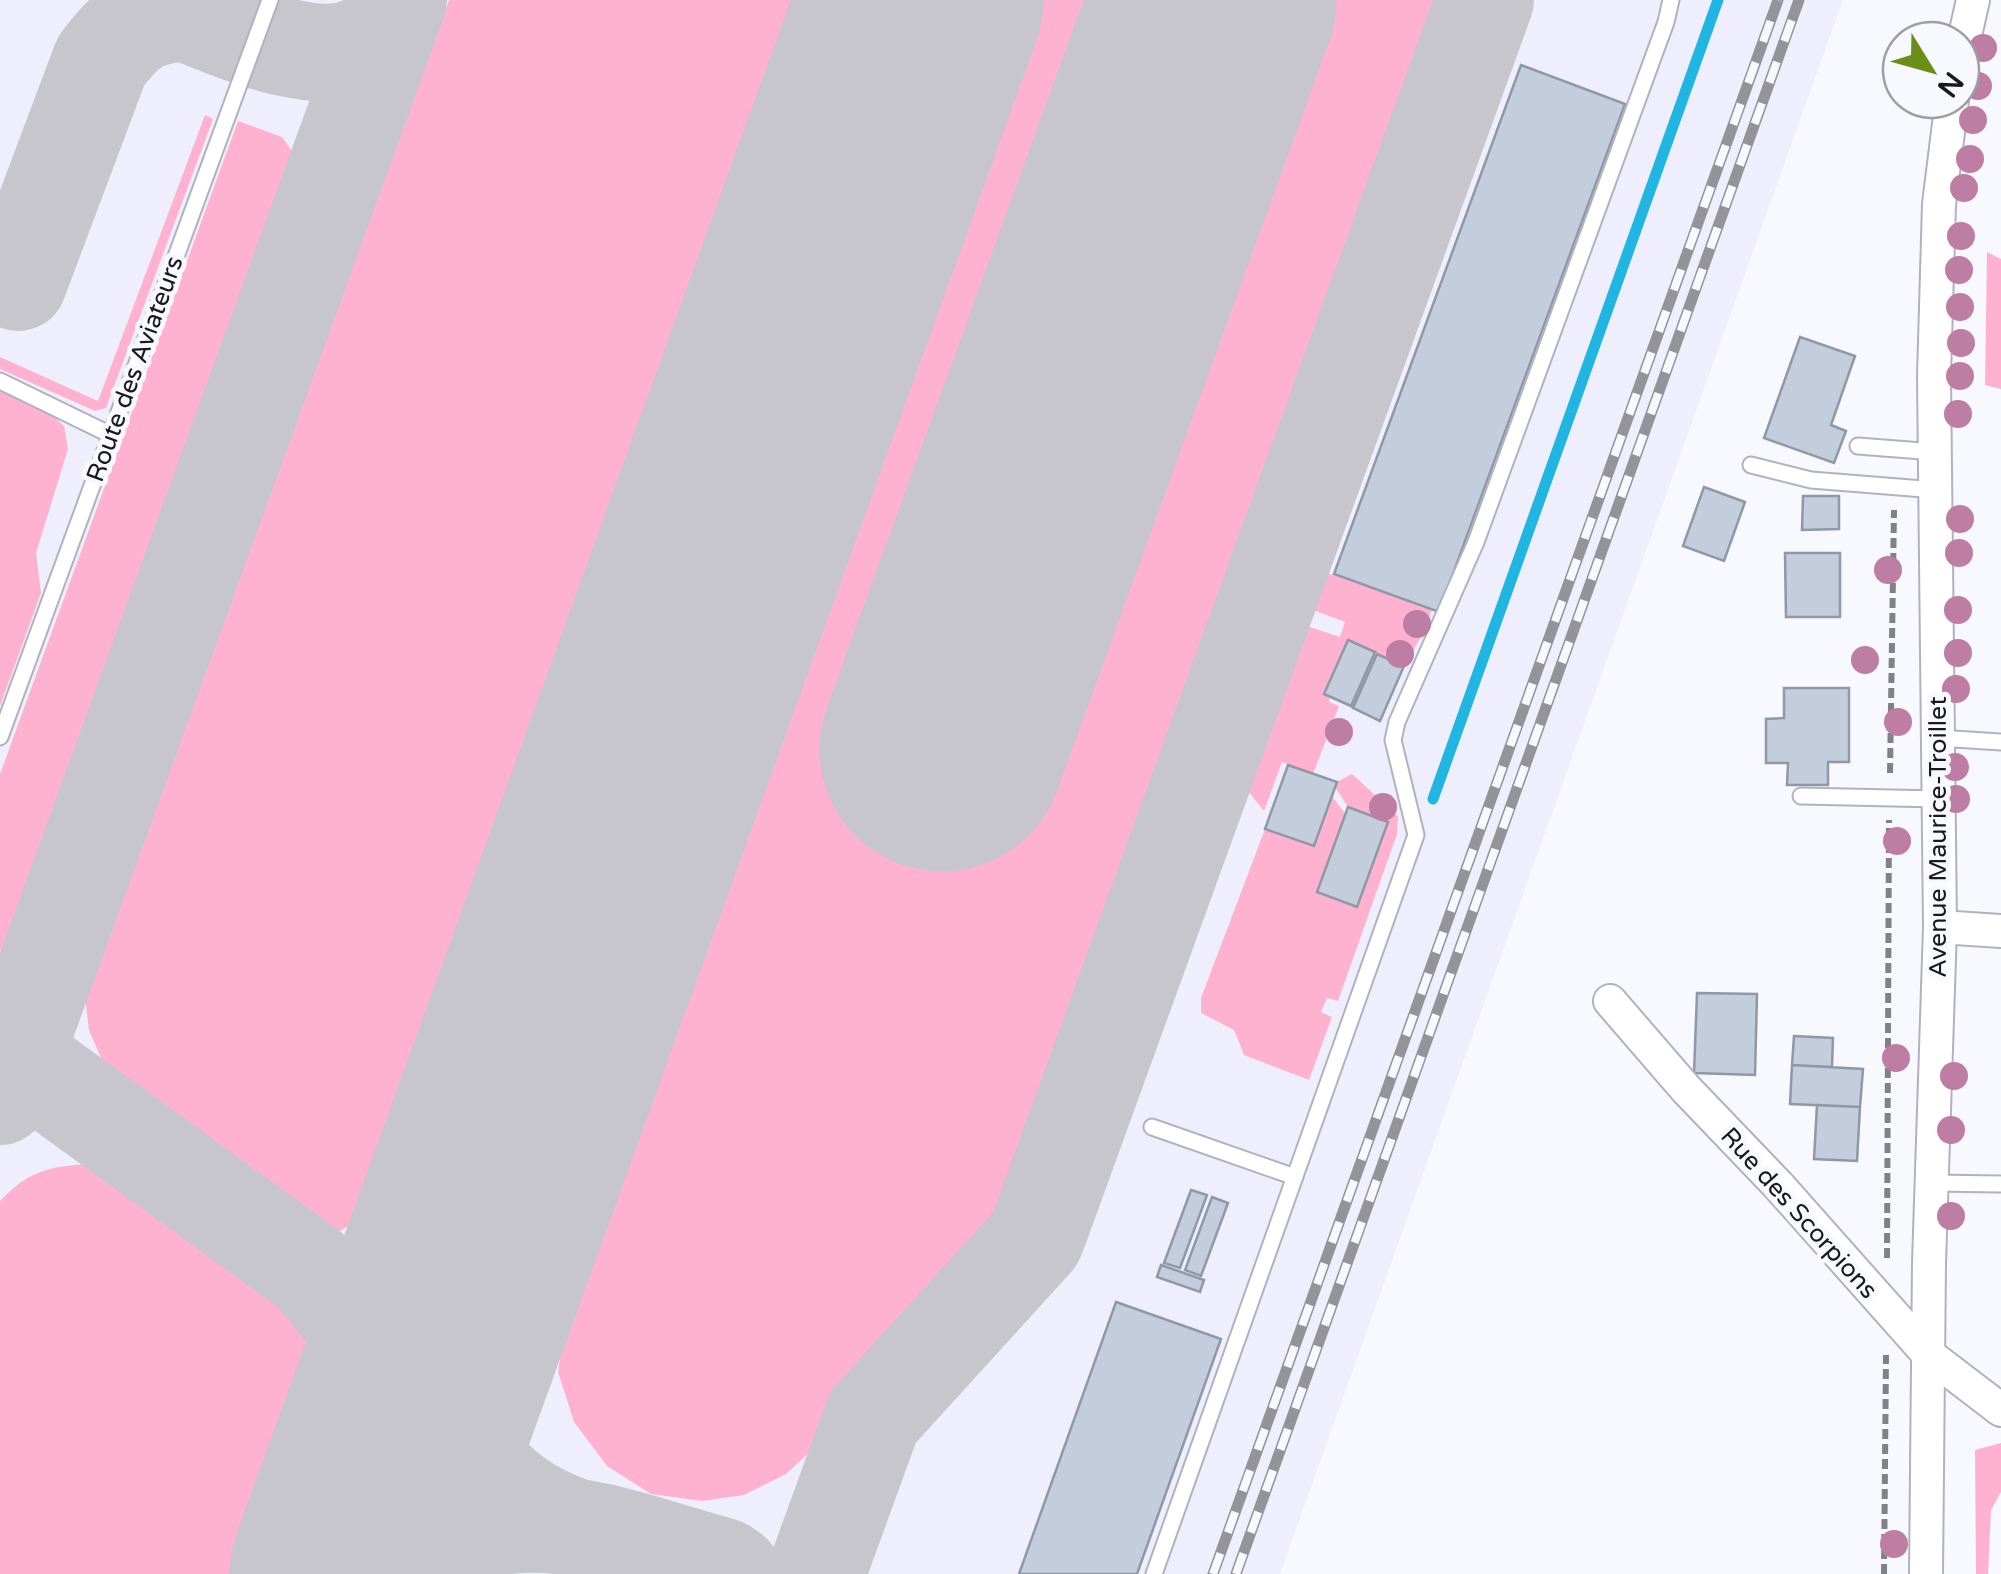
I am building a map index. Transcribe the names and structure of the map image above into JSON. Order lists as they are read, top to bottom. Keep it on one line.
{"streets":{"street":["Avenue Maurice-Troillet","Rue des Scorpions"],"lane":["Route des Aviateurs"]},"crossings":[["Avenue Maurice-Troillet","Rue des Scorpions"]],"north":"bottom right"}
